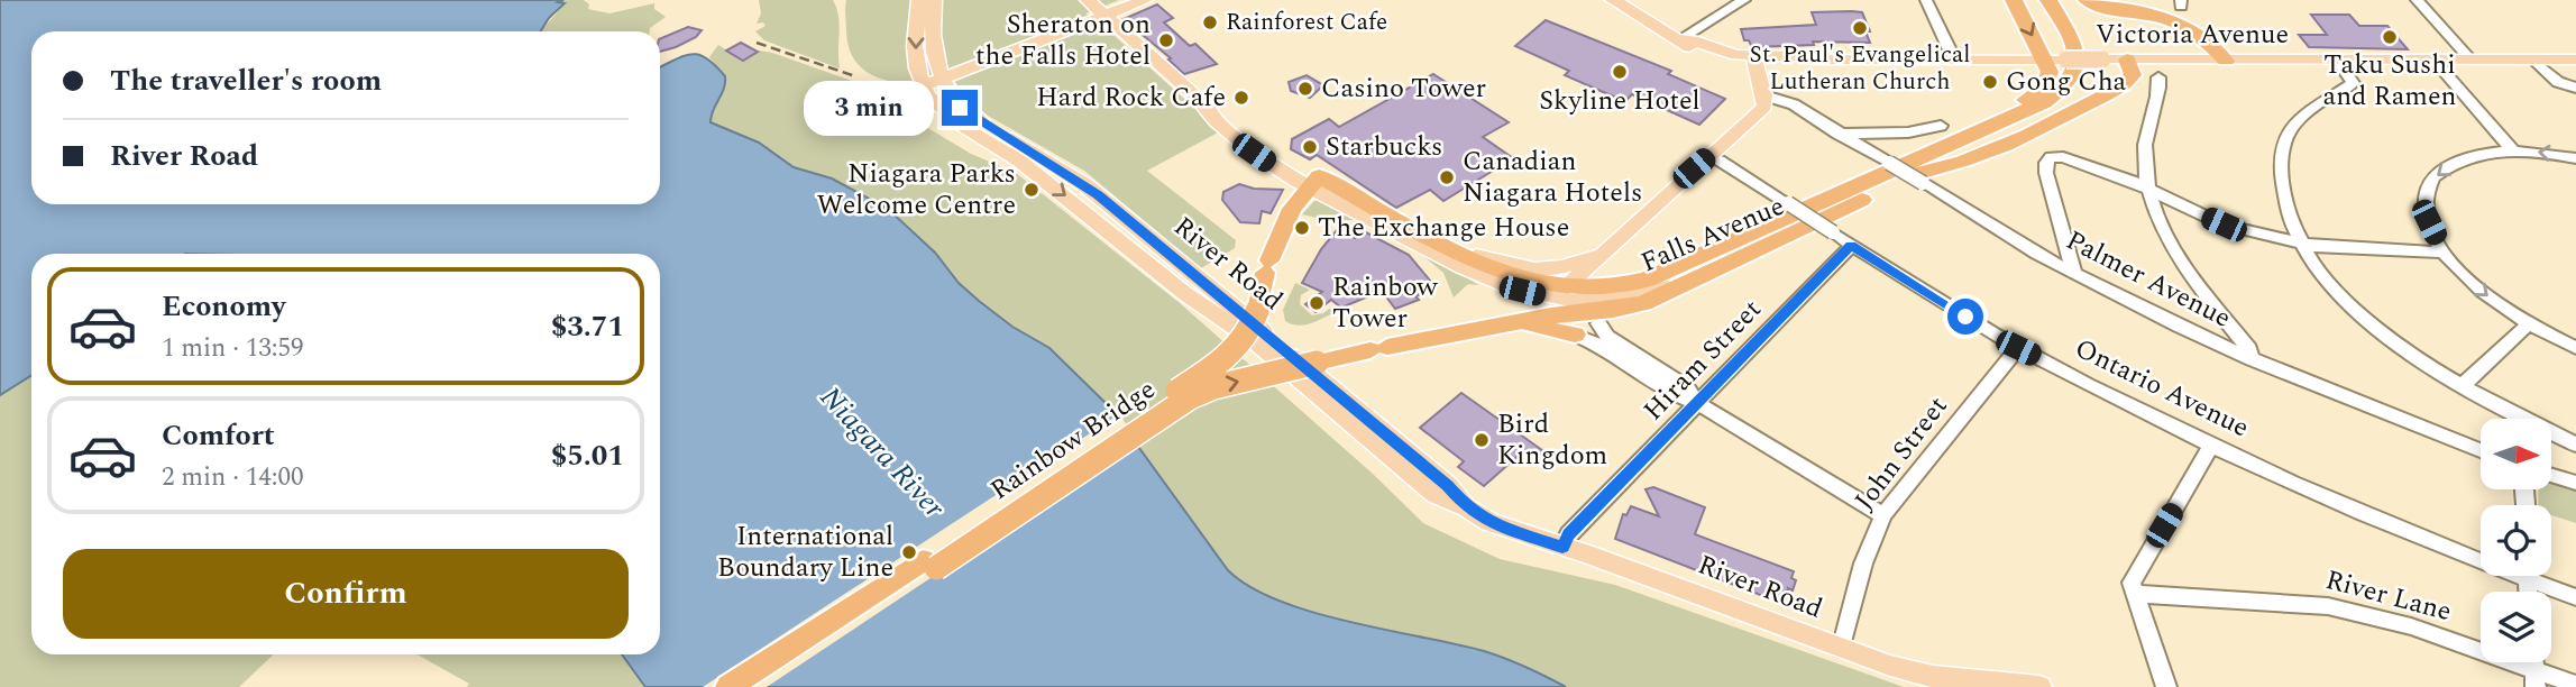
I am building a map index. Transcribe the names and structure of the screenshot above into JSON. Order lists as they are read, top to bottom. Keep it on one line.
{"streets":{"highway":["Falls Avenue","Rainbow Bridge"],"main road":["Victoria Avenue","River Road"],"street":["Palmer Avenue","Hiram Street","Ontario Avenue","John Street","River Lane"]},"crossings":[["Falls Avenue","Palmer Avenue"],["Falls Avenue","Rainbow Bridge"],["River Road","Hiram Street"],["River Road","John Street"],["Hiram Street","Ontario Avenue"],["Ontario Avenue","John Street"]],"water":["Niagara River"],"places":["Rainforest Cafe","St. Paul's Evangelical Lutheran Church","Taku Sushi and Ramen","Sheraton on the Falls Hotel","Skyline Hotel","Gong Cha","Casino Tower","Hard Rock Cafe","Starbucks","Canadian Niagara Hotels","Niagara Parks Welcome Centre","The Exchange House","Rainbow Tower","Bird Kingdom","International Boundary Line"],"north":"right","page":{"banner":["The traveller's room","River Road"],"bubble":"3 min","list":[{"name":"Economy","note":"1 min · 13:59","value":"$3.71"},{"name":"Comfort","note":"2 min · 14:00","value":"$5.01"}],"buttons":"Confirm"}}
